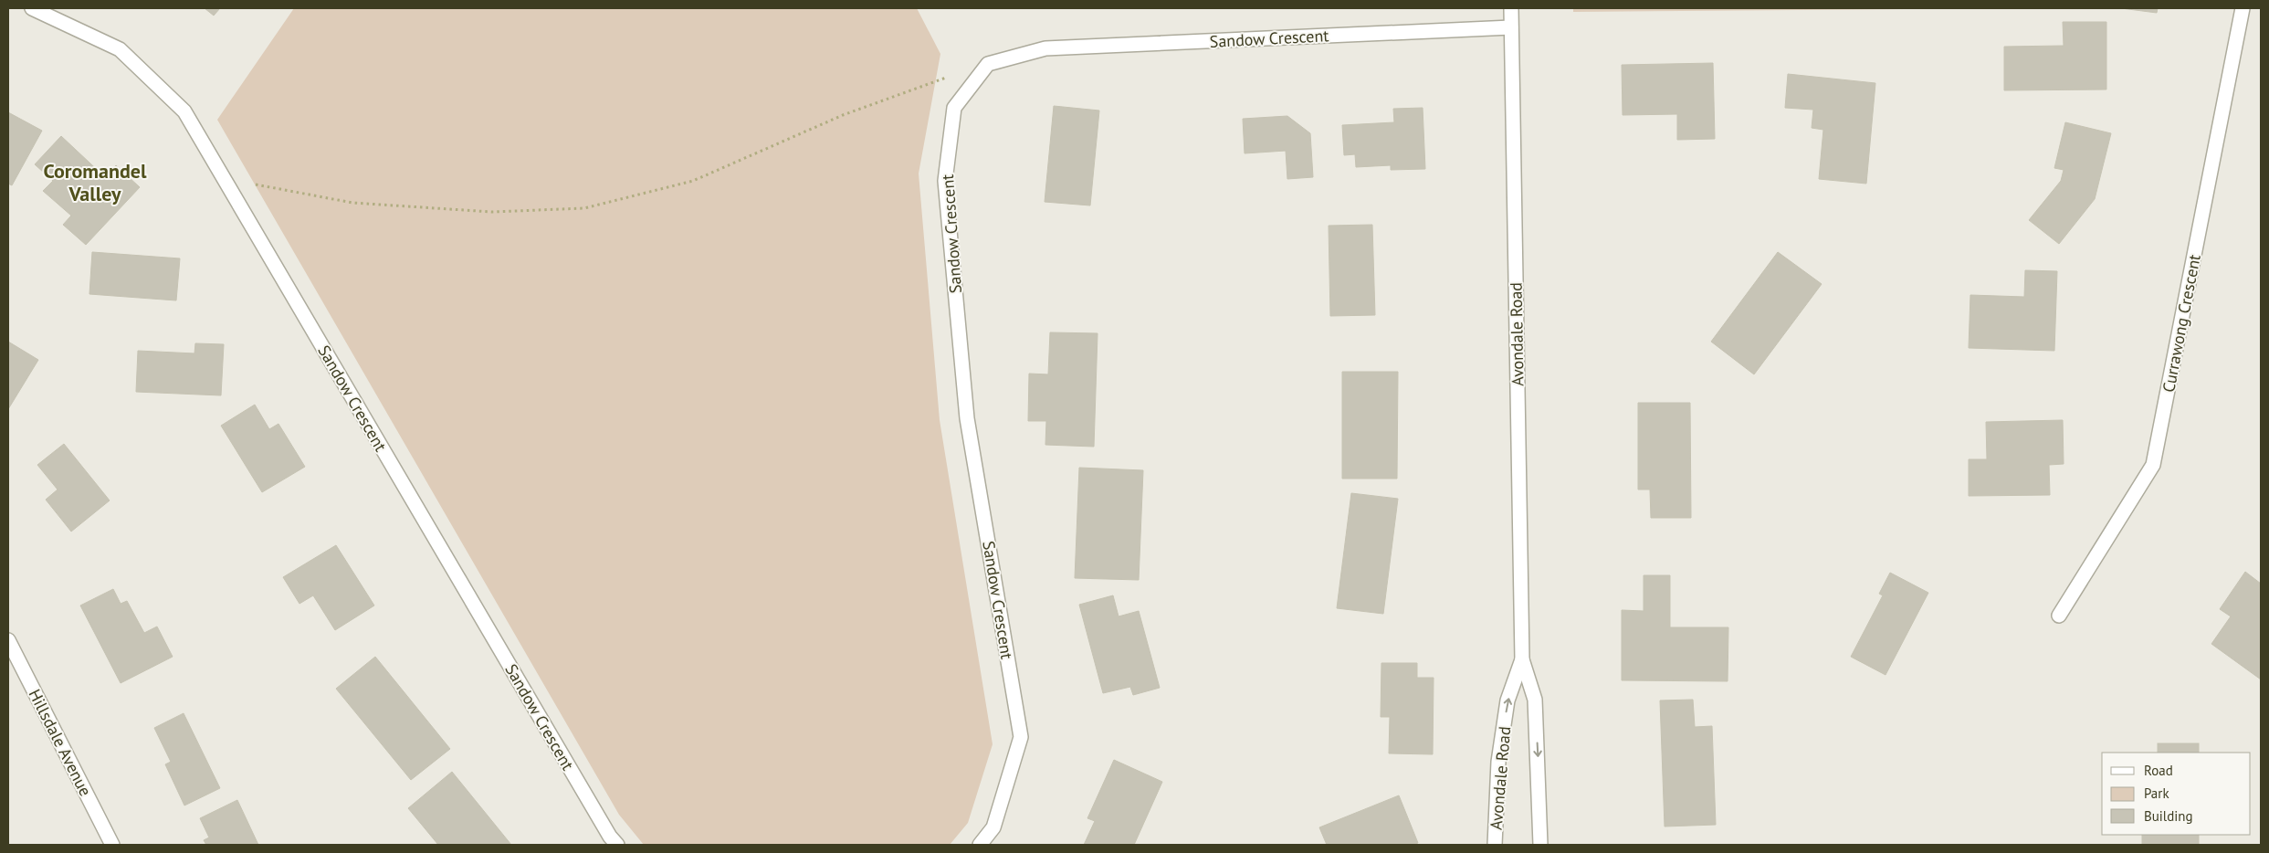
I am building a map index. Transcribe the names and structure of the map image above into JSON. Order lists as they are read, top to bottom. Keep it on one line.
{"streets":{"street":["Sandow Crescent","Currawong Crescent","Avondale Road","Hillsdale Avenue"]},"crossings":[["Sandow Crescent","Avondale Road"]],"districts":["Coromandel Valley"],"legend":["Road","Park","Building"]}
